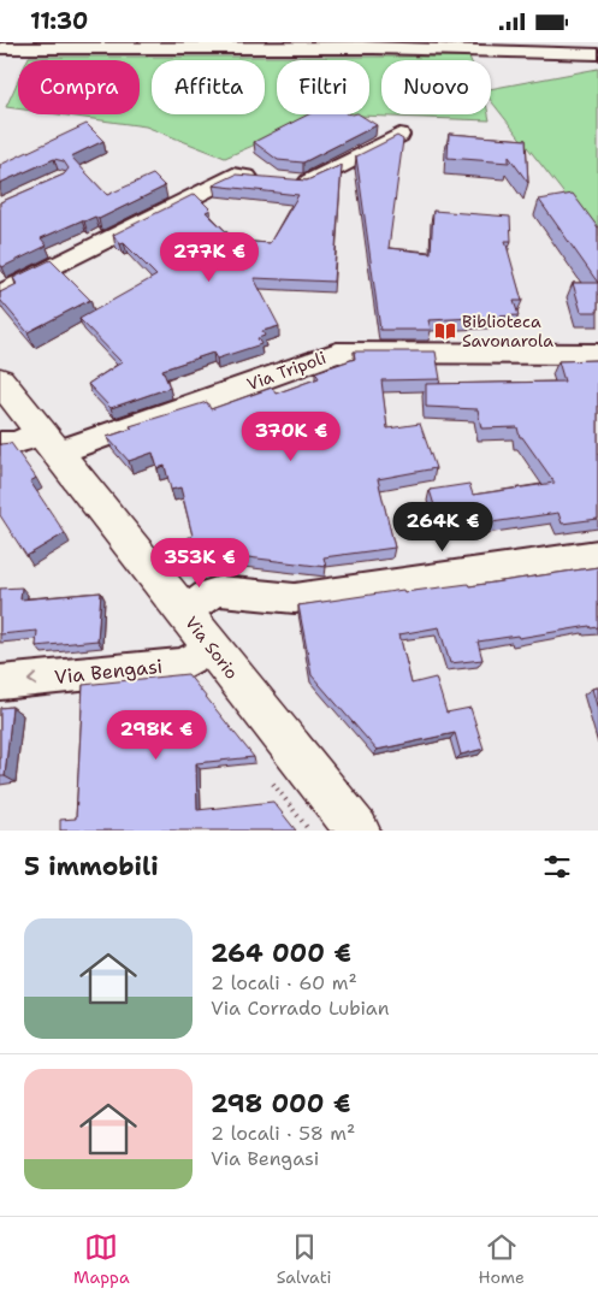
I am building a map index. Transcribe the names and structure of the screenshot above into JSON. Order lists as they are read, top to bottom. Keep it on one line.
{"streets":{"main road":["Via Sorio"],"street":["Via Tripoli","Via Bengasi"]},"crossings":[["Via Tripoli","Via Sorio"],["Via Sorio","Via Bengasi"]],"one_way":["Via Bengasi"],"places":{"library":["Biblioteca Savonarola"]},"page":{"status":"11:30","chip":["Compra","Affitta","Filtri","Nuovo"],"price":["277K €","370K €","264K €","353K €","298K €"],"heading":"5 immobili","list":[{"name":"264 000 €","note":"2 locali · 60 m² · Via Corrado Lubian"},{"name":"298 000 €","note":"2 locali · 58 m² · Via Bengasi"}],"tabs":["Mappa","Salvati","Home"]}}
